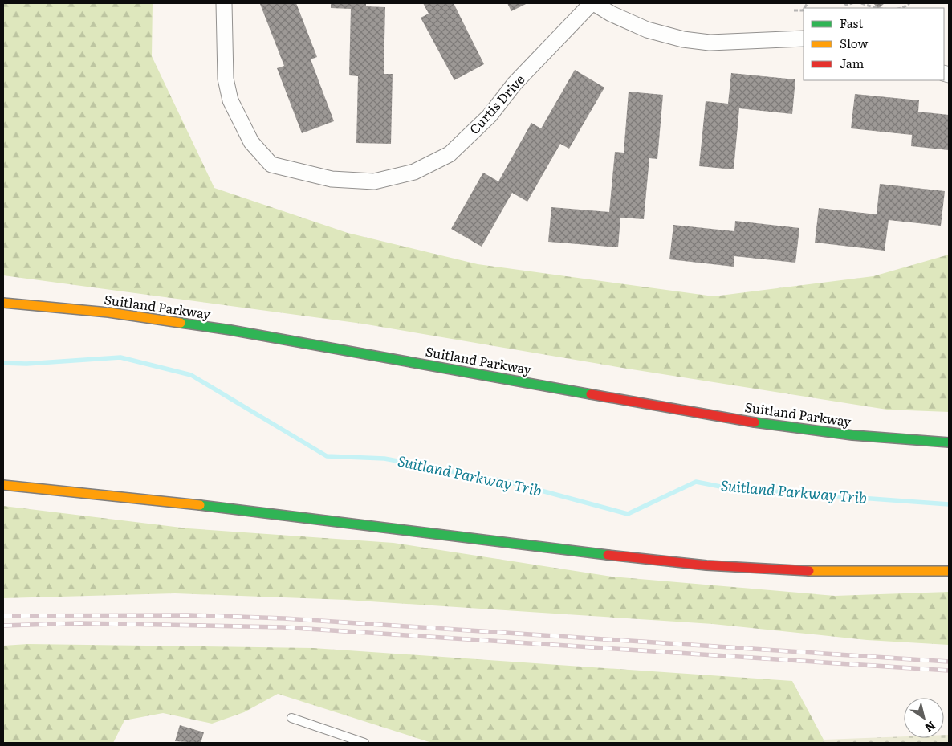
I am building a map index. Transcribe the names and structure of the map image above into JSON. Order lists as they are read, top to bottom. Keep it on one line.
{"streets":{"highway":["Suitland Parkway"],"street":["Curtis Drive"]},"water":["Suitland Parkway Trib"],"legend":["Fast","Slow","Jam"],"north":"bottom right"}
